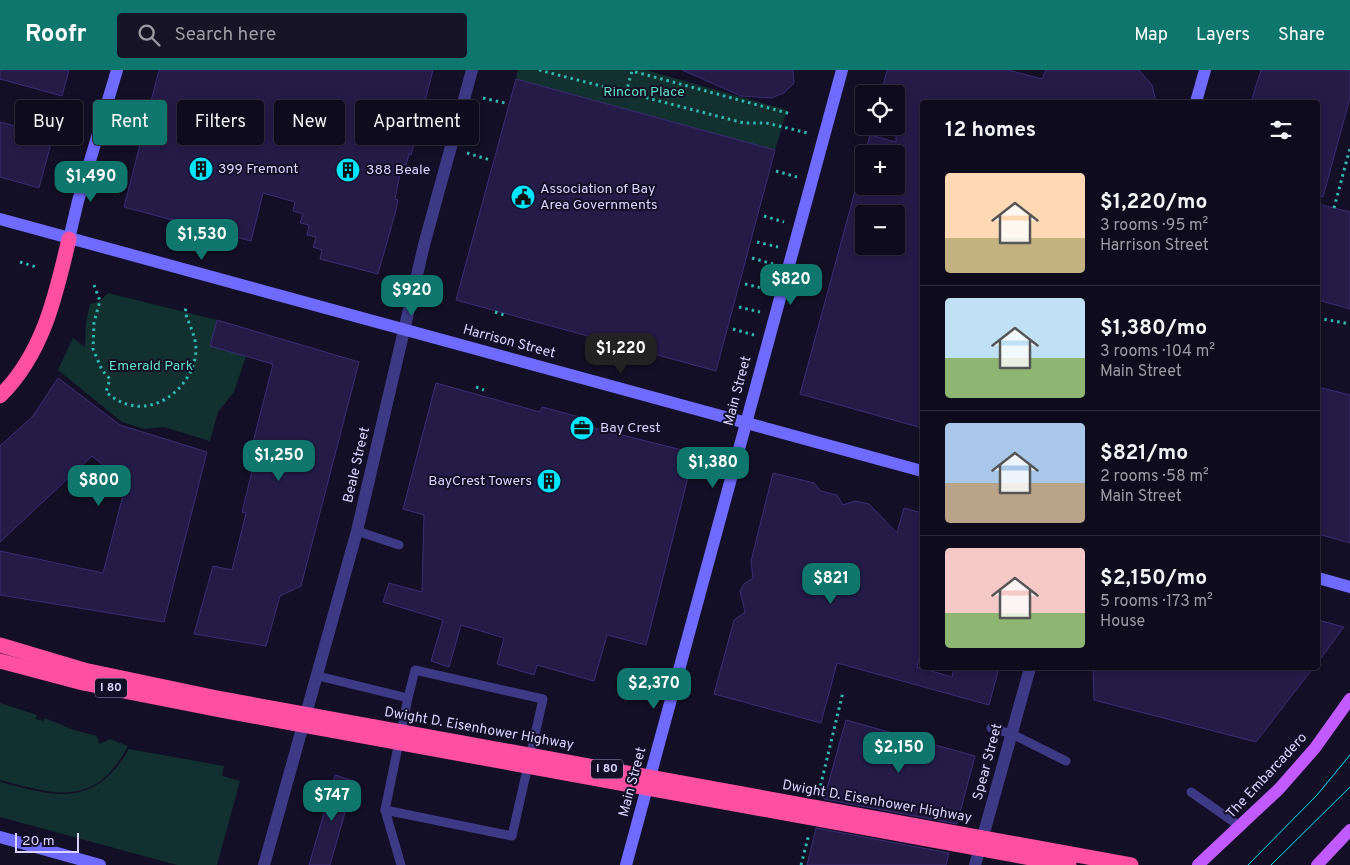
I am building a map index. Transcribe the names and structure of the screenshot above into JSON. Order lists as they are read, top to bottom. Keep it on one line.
{"streets":{"highway":["I 80","Dwight D. Eisenhower Highway"],"main road":["Harrison Street","Main Street","The Embarcadero"],"street":["Beale Street","Spear Street"]},"crossings":[["Harrison Street","Main Street"]],"parks":["Rincon Place","Emerald Park"],"places":{"building":["399 Fremont","388 Beale","BayCrest Towers"],"public building":["Association of Bay Area Governments"],"office":["Bay Crest"]},"scale_bar":"20 m","page":{"header":"Roofr","search":"Search here","nav":["Map","Layers","Share"],"map_buttons":["+","−"],"chip":["Buy","Rent","Filters","New","Apartment"],"heading":"12 homes","list":[{"name":"$1,220/mo","note":"3 rooms · 95 m² · Harrison Street"},{"name":"$1,380/mo","note":"3 rooms · 104 m² · Main Street"},{"name":"$821/mo","note":"2 rooms · 58 m² · Main Street"},{"name":"$2,150/mo","note":"5 rooms · 173 m² · House"}],"price":["$1,490","$1,530","$820","$920","$1,220","$1,250","$1,380","$800","$821","$2,370","$2,150","$747"],"scale":"20 m"}}
